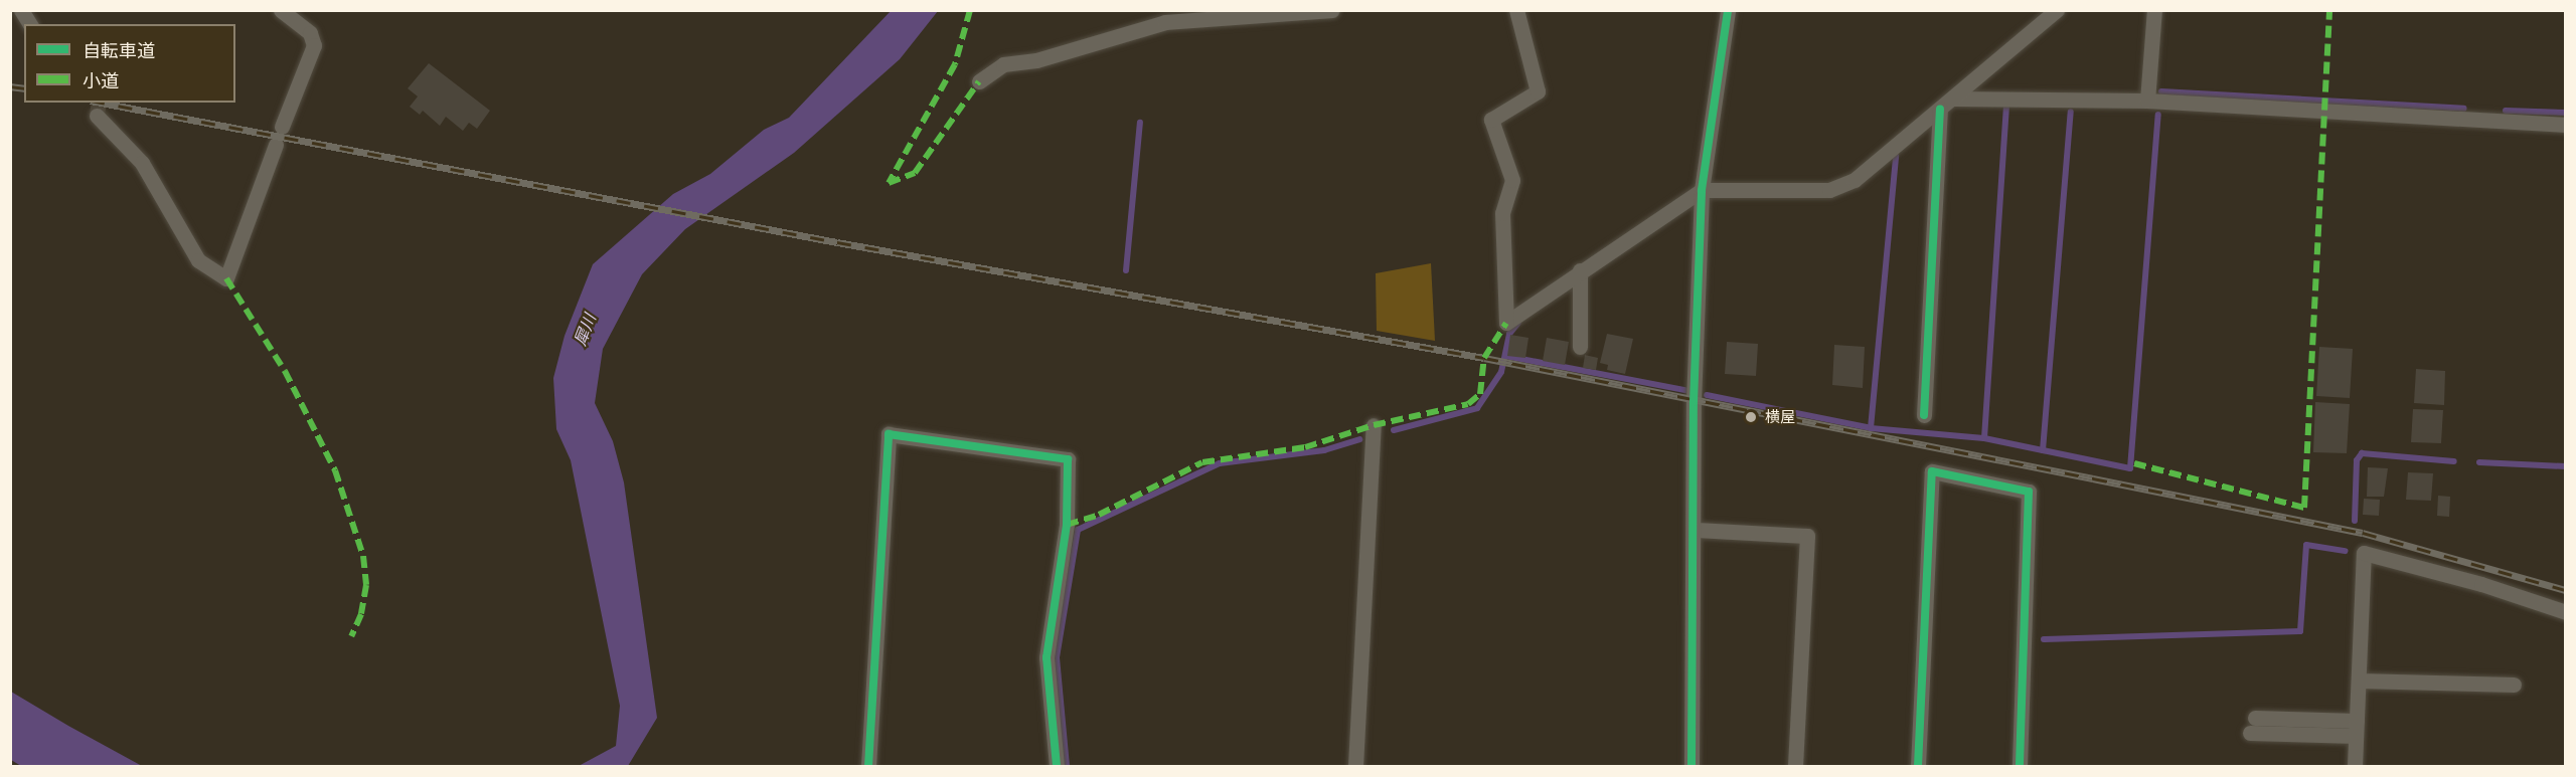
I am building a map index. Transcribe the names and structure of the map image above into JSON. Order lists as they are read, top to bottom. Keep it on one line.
{"water":["犀川"],"places":["横屋"],"legend":["自転車道","小道"]}
